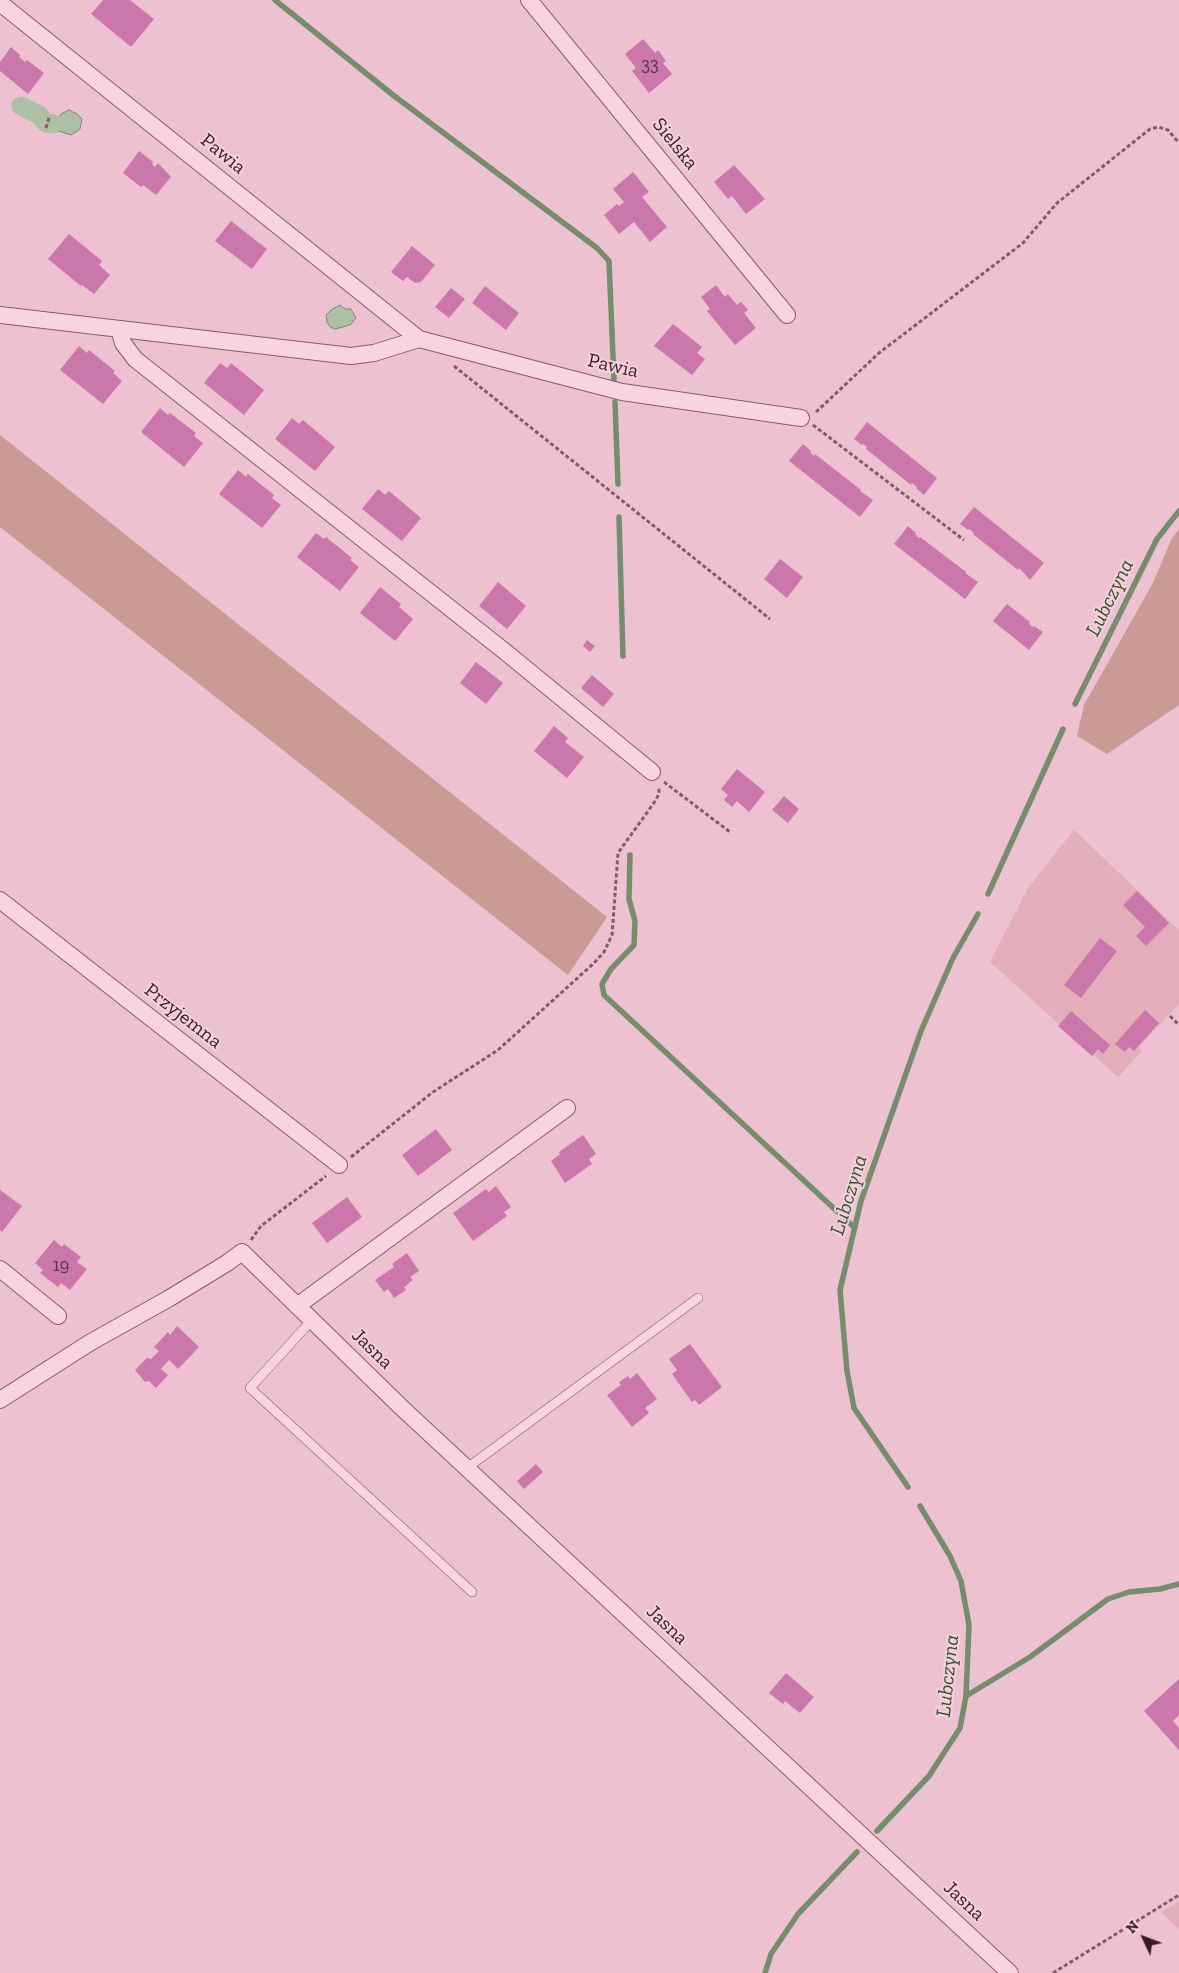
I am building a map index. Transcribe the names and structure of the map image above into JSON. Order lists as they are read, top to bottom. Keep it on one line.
{"streets":{"street":["Sielska","Pawia","Przyjemna","Jasna"]},"water":["Lubczyna"],"house_numbers":["33","19"],"north":"top left"}
